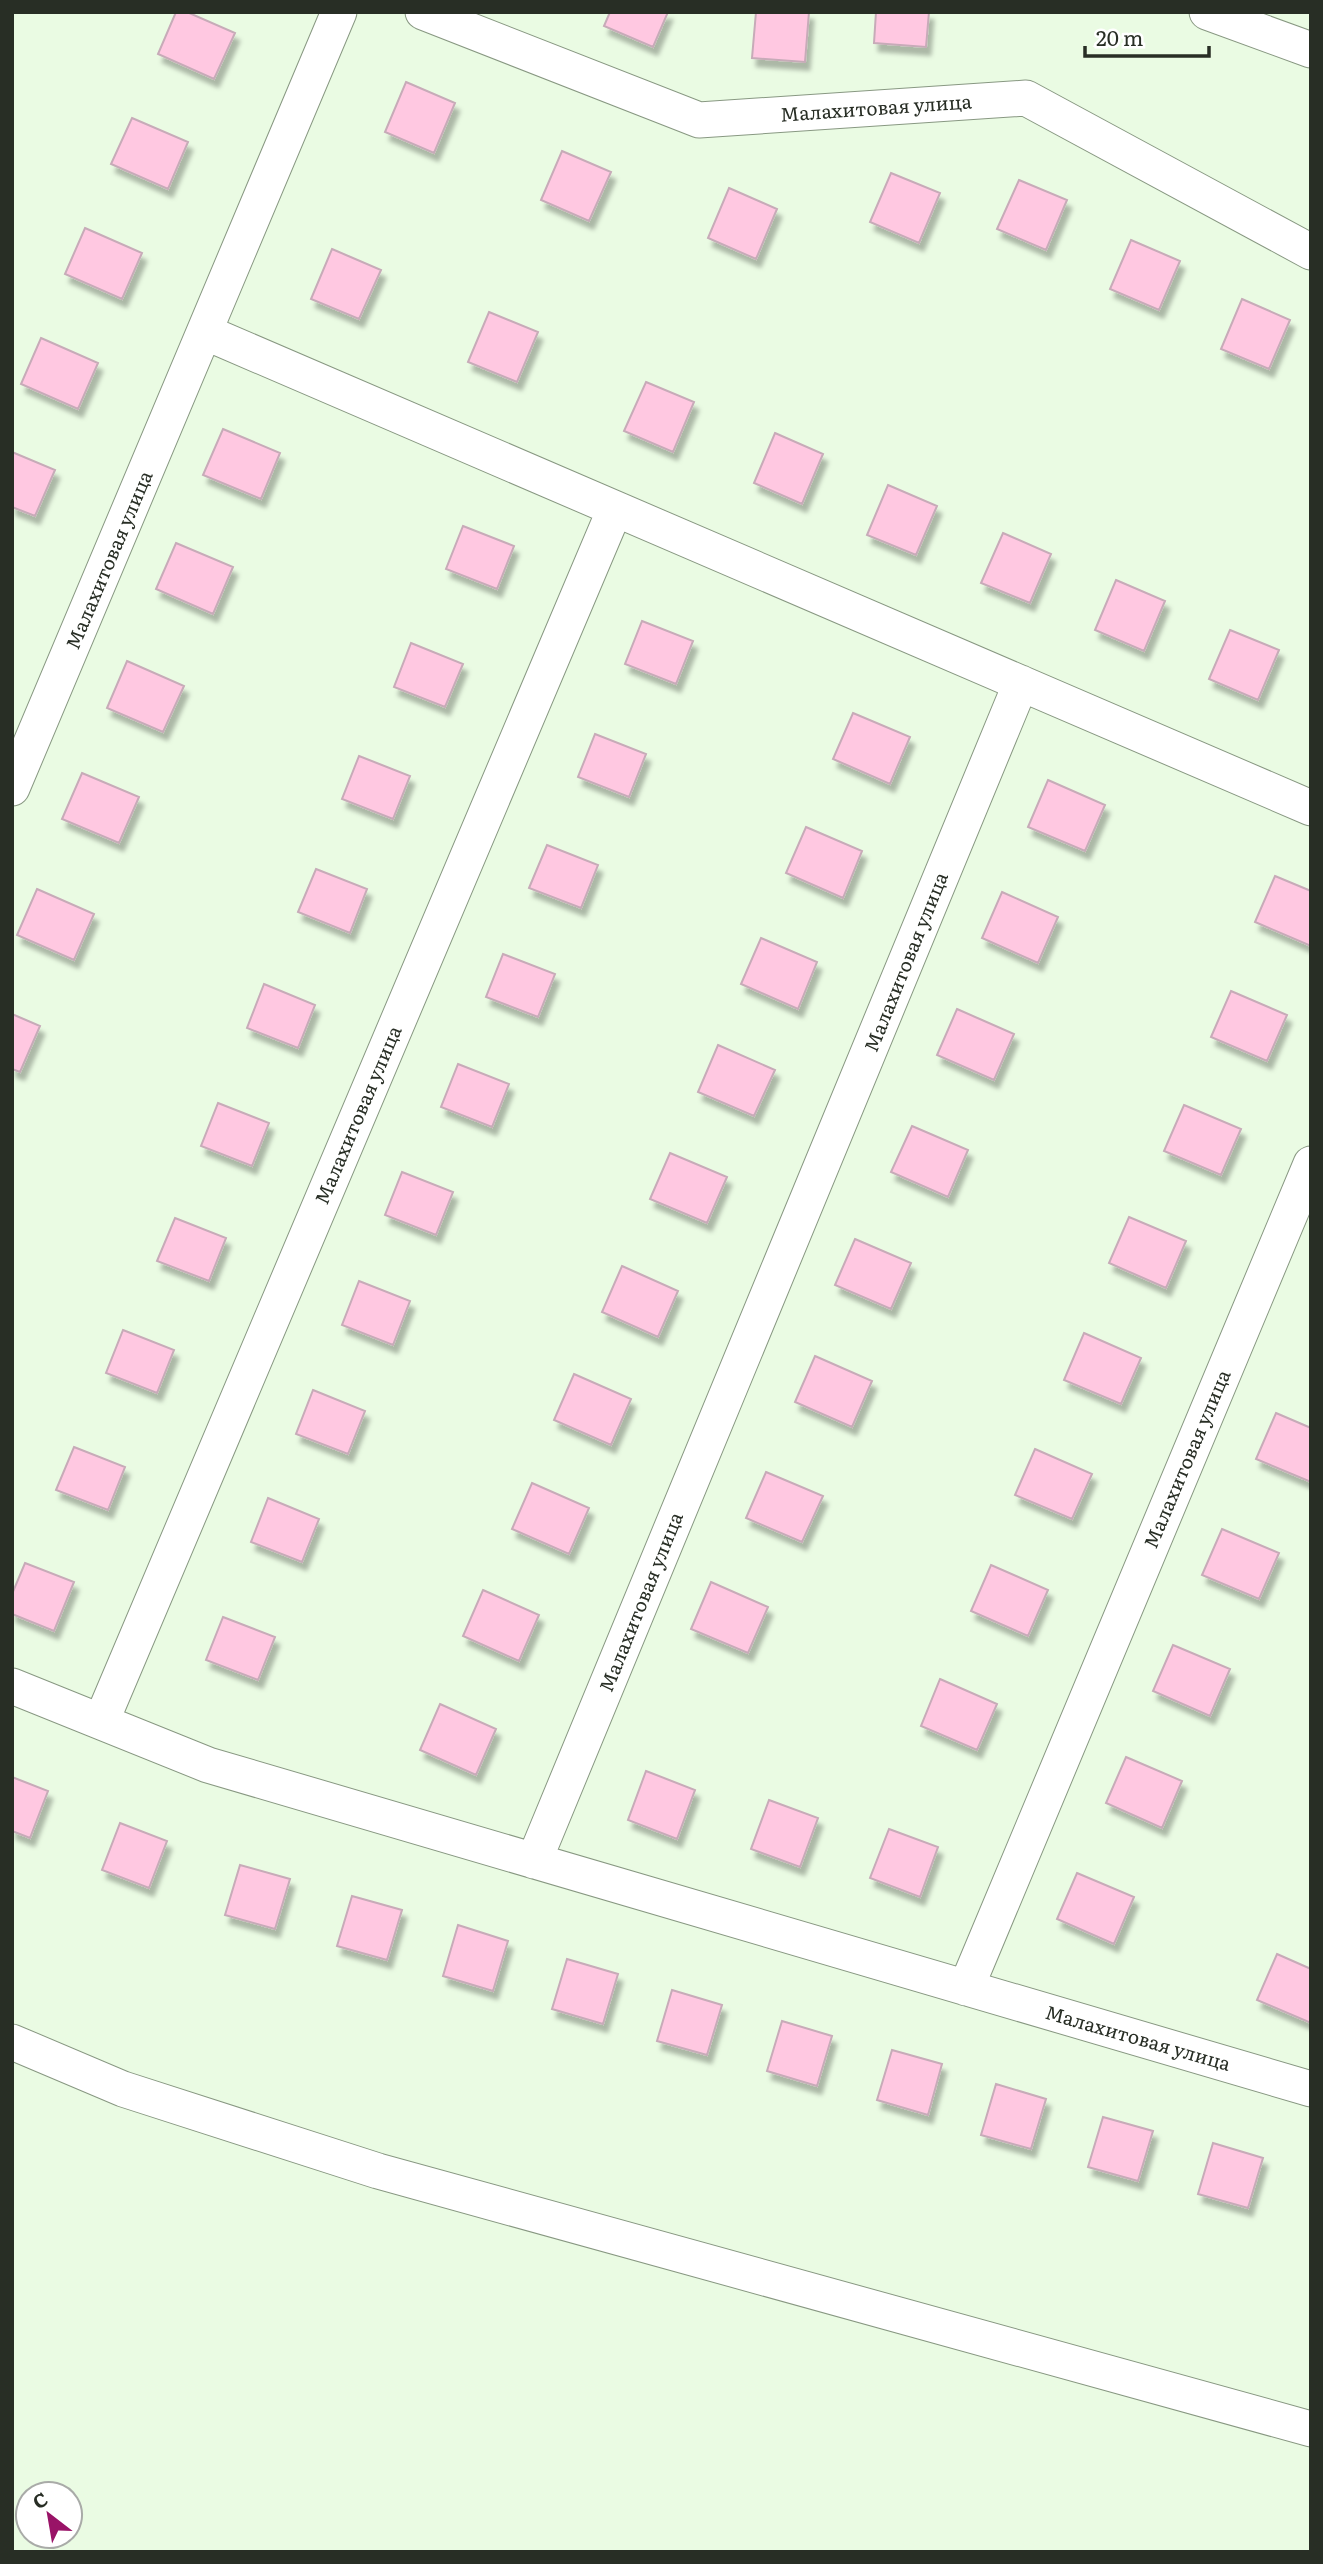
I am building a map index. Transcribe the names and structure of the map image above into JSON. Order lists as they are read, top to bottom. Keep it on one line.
{"streets":{"street":["Малахитовая улица"]},"scale_bar":"20 m","north":"top left"}
